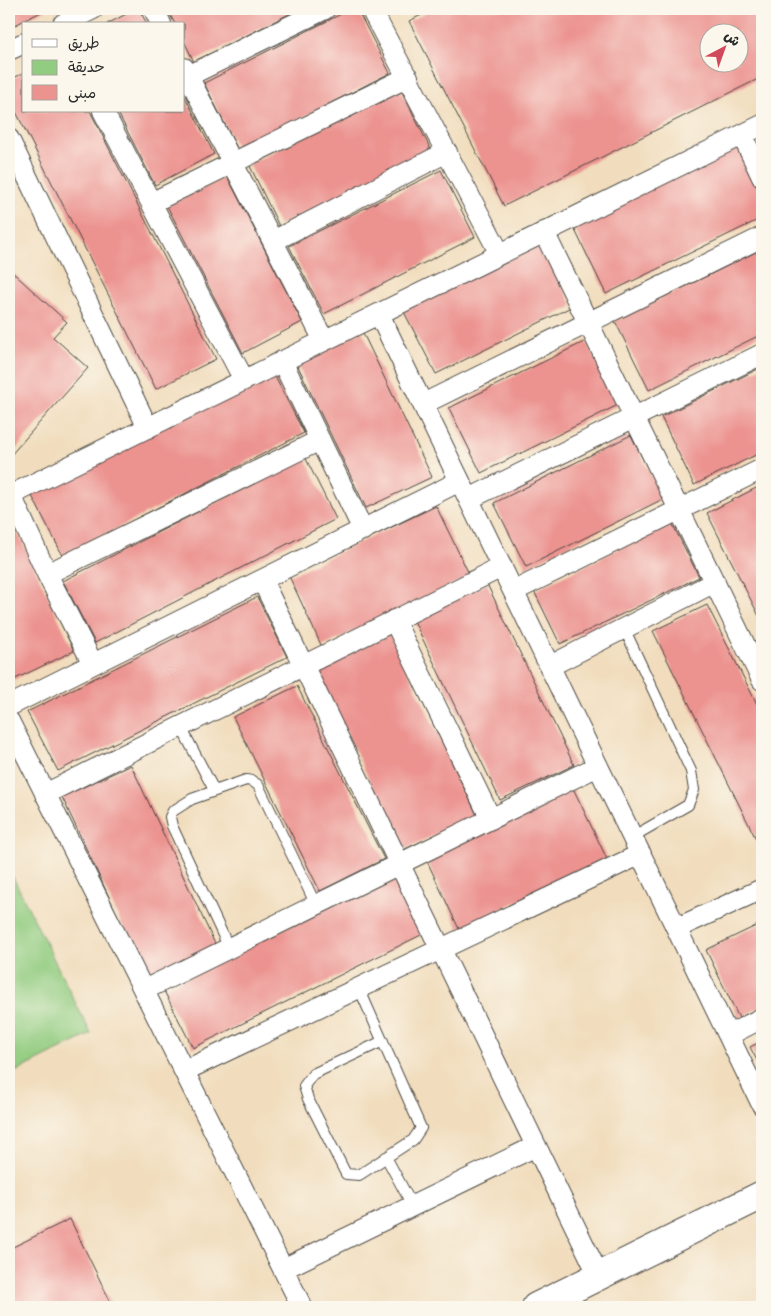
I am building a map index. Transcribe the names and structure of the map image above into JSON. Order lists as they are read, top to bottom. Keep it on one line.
{"legend":["طريق","حديقة","مبنى"],"north":"top right"}
